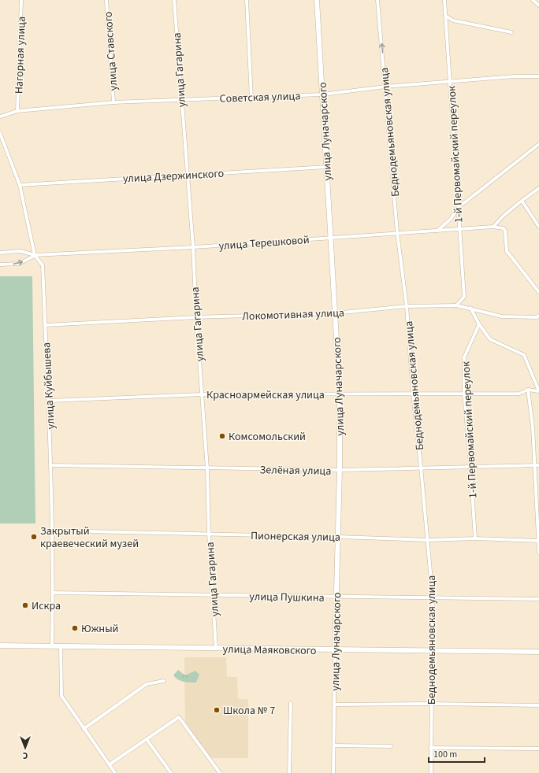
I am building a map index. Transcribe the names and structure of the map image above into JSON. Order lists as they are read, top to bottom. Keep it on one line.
{"streets":{"main road":["улица Луначарского","улица Маяковского"],"street":["улица Ставского","Нагорная улица","улица Гагарина","Советская улица","Беднодемьяновская улица","1-й Первомайский переулок","улица Дзержинского","улица Терешковой","Локомотивная улица","улица Куйбышева","Красноармейская улица","Зелёная улица","Пионерская улица","улица Пушкина"]},"crossings":[["улица Ставского","Советская улица"],["Нагорная улица","Советская улица"],["улица Гагарина","Советская улица"],["улица Гагарина","улица Дзержинского"],["улица Гагарина","улица Терешковой"],["улица Гагарина","Локомотивная улица"],["улица Гагарина","Красноармейская улица"],["улица Гагарина","Зелёная улица"],["улица Гагарина","Пионерская улица"],["улица Гагарина","улица Пушкина"],["улица Гагарина","улица Маяковского"],["Советская улица","улица Луначарского"],["Советская улица","Беднодемьяновская улица"],["Советская улица","1-й Первомайский переулок"],["улица Луначарского","улица Дзержинского"],["улица Луначарского","улица Терешковой"],["улица Луначарского","Локомотивная улица"],["улица Луначарского","Красноармейская улица"],["улица Луначарского","Зелёная улица"],["улица Луначарского","Пионерская улица"],["улица Луначарского","улица Пушкина"],["улица Луначарского","улица Маяковского"],["Беднодемьяновская улица","улица Терешковой"],["Беднодемьяновская улица","Локомотивная улица"],["Беднодемьяновская улица","Красноармейская улица"],["Беднодемьяновская улица","Зелёная улица"],["Беднодемьяновская улица","Пионерская улица"],["Беднодемьяновская улица","улица Пушкина"],["Беднодемьяновская улица","улица Маяковского"],["1-й Первомайский переулок","улица Терешковой"],["1-й Первомайский переулок","Локомотивная улица"],["1-й Первомайский переулок","Красноармейская улица"],["1-й Первомайский переулок","Зелёная улица"],["1-й Первомайский переулок","Пионерская улица"],["улица Дзержинского","улица Куйбышева"],["улица Терешковой","улица Куйбышева"],["Локомотивная улица","улица Куйбышева"],["улица Куйбышева","Красноармейская улица"],["улица Куйбышева","Зелёная улица"],["улица Куйбышева","Пионерская улица"],["улица Куйбышева","улица Пушкина"],["улица Куйбышева","улица Маяковского"]],"places":["Комсомольский","Закрытый краевеческий музей","Искра","Южный","Школа № 7"],"scale_bar":"100 m","north":"bottom"}
